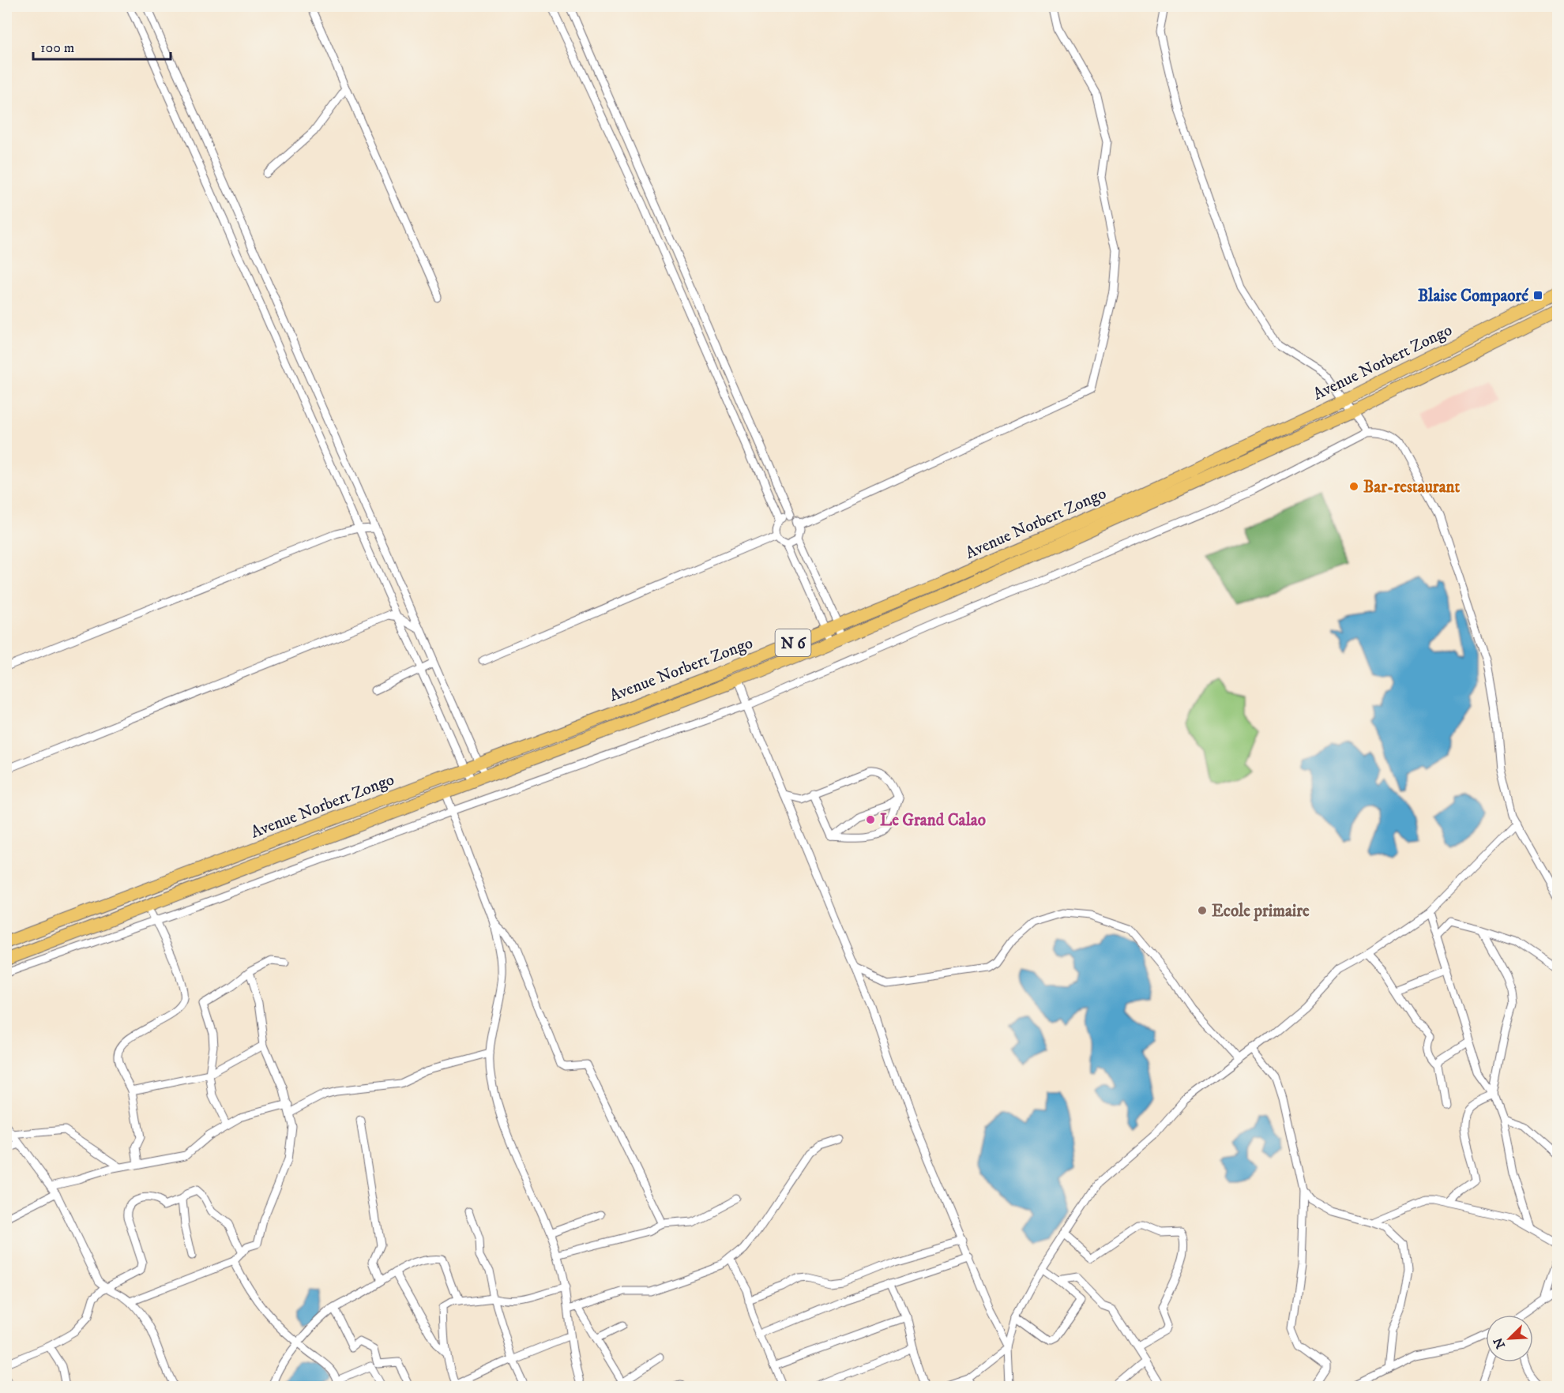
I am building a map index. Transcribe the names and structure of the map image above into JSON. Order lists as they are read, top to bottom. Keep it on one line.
{"streets":{"main road":["Avenue Norbert Zongo","N 6"]},"places":{"transit":["Blaise Compaoré"],"other":["Bar-restaurant","Le Grand Calao","Ecole primaire"]},"scale_bar":"100 m","north":"bottom left"}
